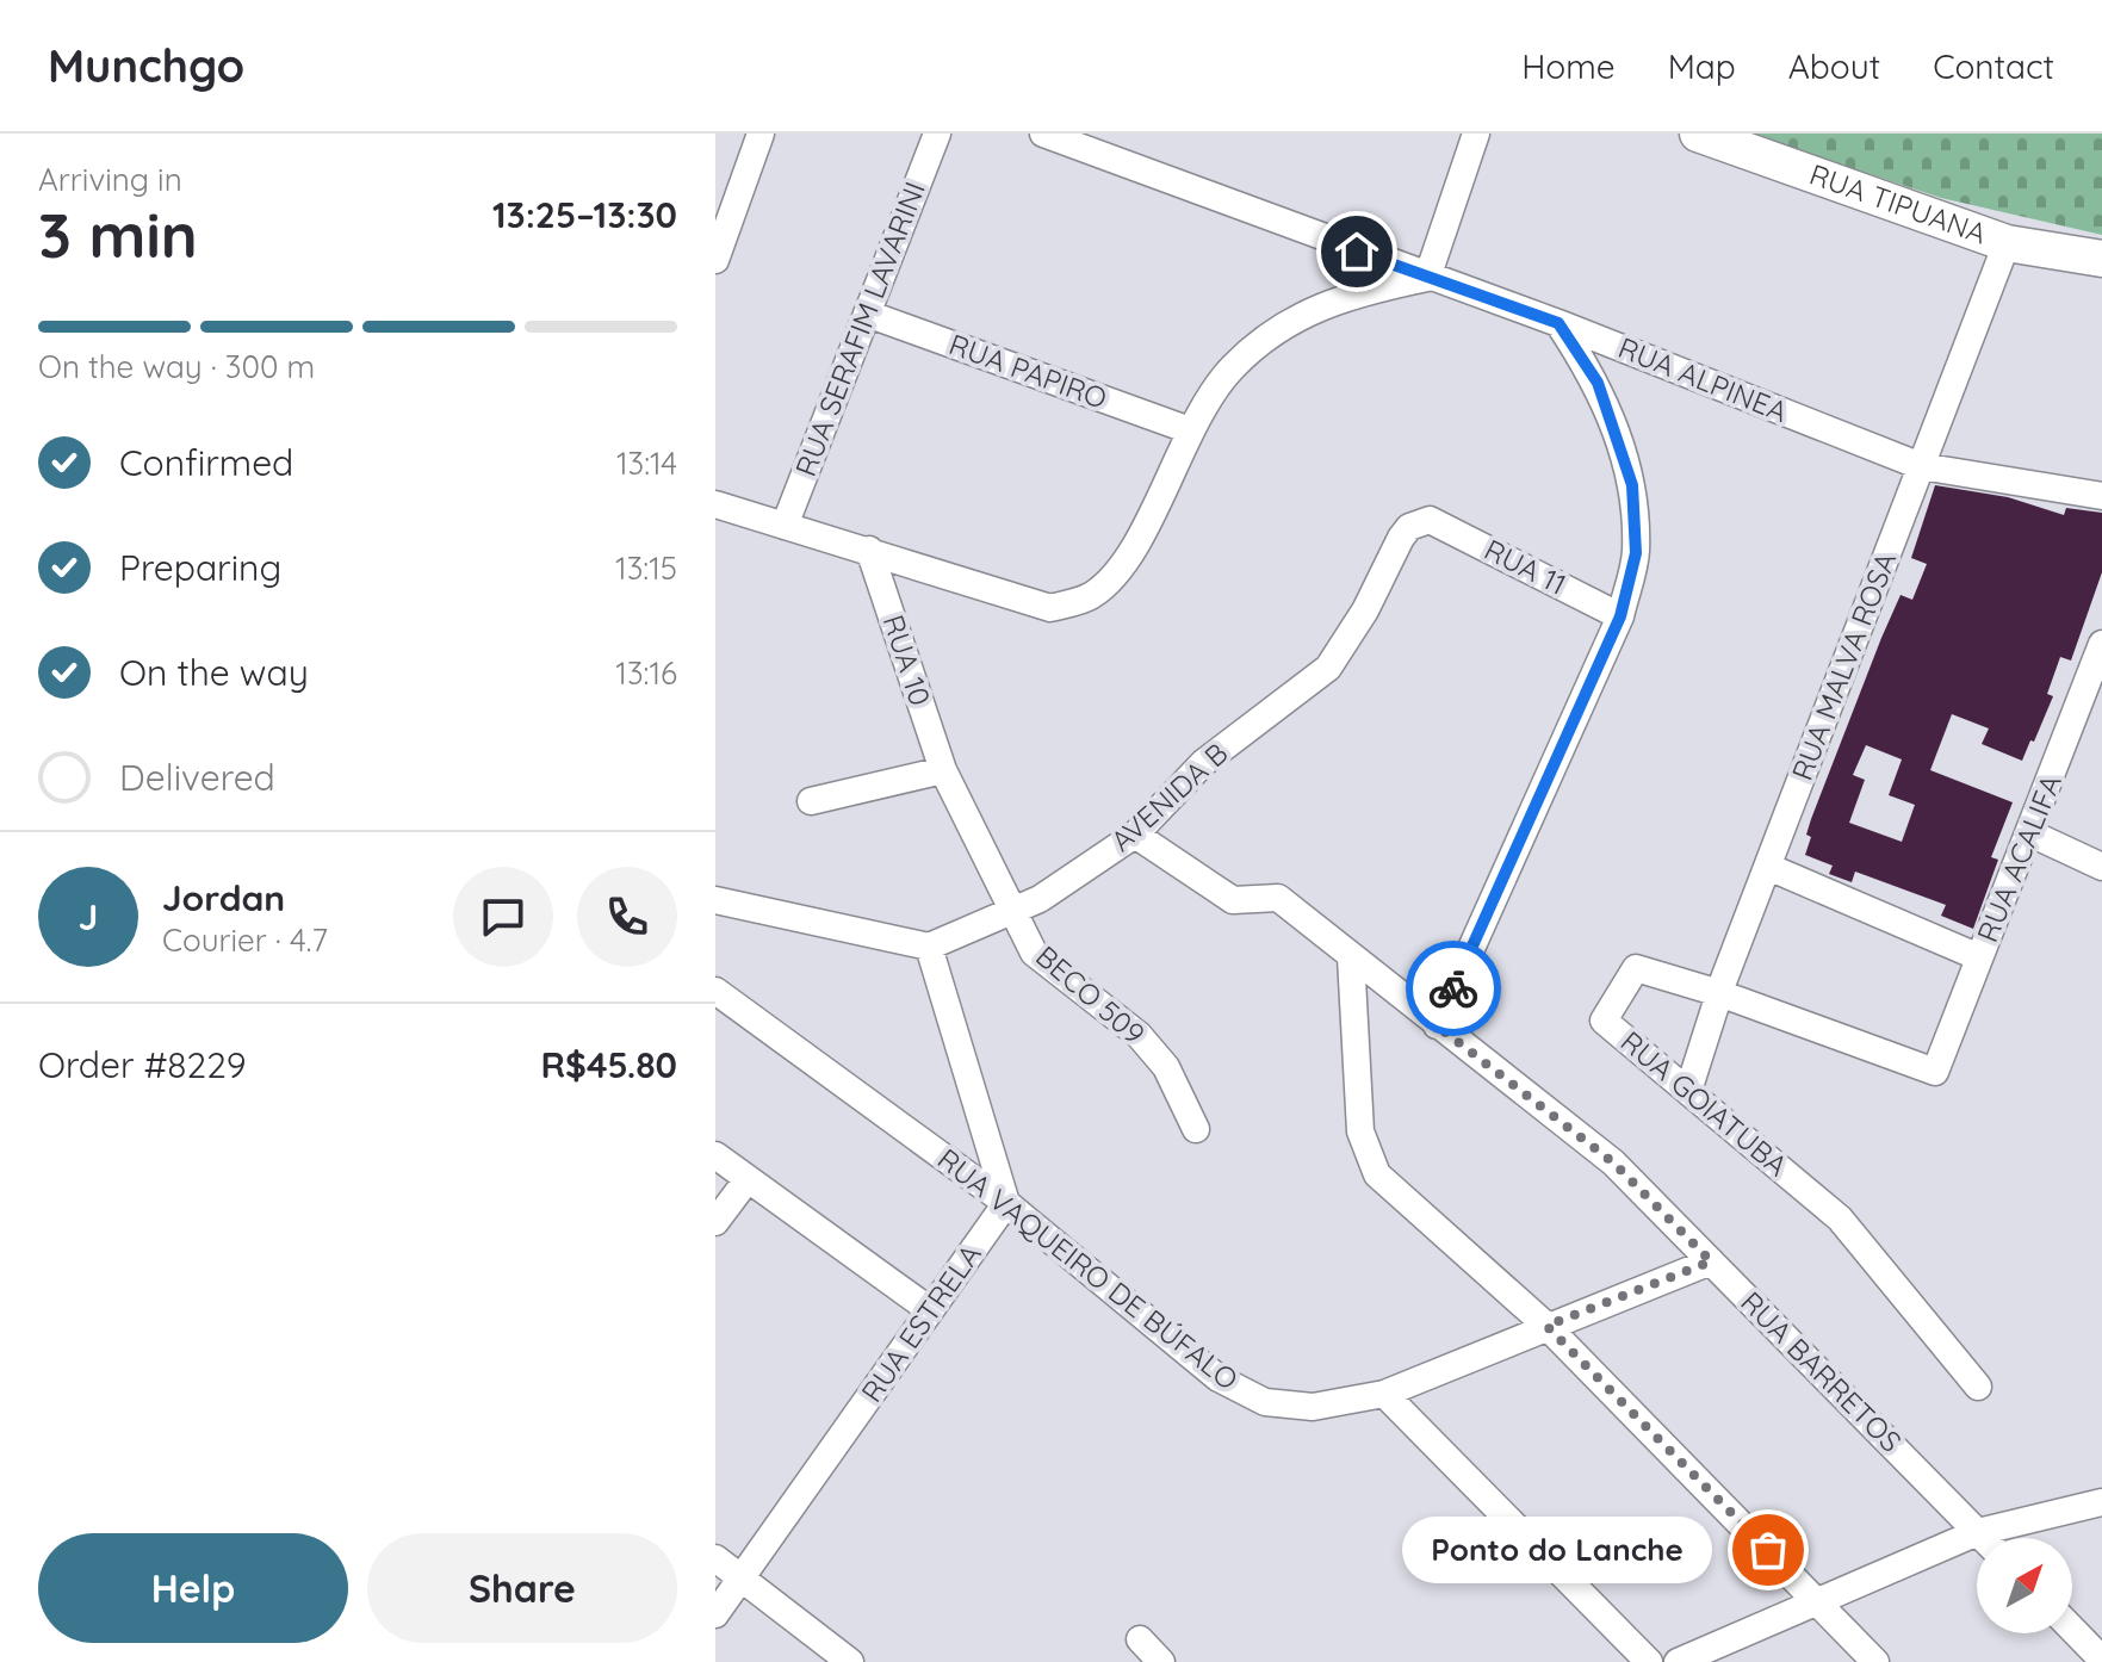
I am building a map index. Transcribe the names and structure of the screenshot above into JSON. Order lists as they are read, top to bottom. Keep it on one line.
{"streets":{"street":["RUA TIPUANA","RUA SERAFIM LAVARINI","RUA PAPIRO","RUA ALPINEA","RUA 11","RUA 10","RUA MALVA ROSA","AVENIDA B","RUA ACALIFA","BECO 509","RUA GOIATUBA","RUA VAQUEIRO DE BÚFALO","RUA ESTRELA","RUA BARRETOS"]},"crossings":[["RUA TIPUANA","RUA MALVA ROSA"],["RUA SERAFIM LAVARINI","RUA PAPIRO"],["RUA ALPINEA","RUA MALVA ROSA"],["RUA 11","AVENIDA B"],["RUA 10","AVENIDA B"],["RUA 10","BECO 509"],["RUA MALVA ROSA","RUA GOIATUBA"],["AVENIDA B","BECO 509"],["AVENIDA B","RUA BARRETOS"],["RUA ACALIFA","RUA GOIATUBA"],["RUA VAQUEIRO DE BÚFALO","RUA ESTRELA"],["RUA VAQUEIRO DE BÚFALO","RUA BARRETOS"]],"places":["Ponto do Lanche"],"north":"top right","page":{"header":"Munchgo","nav":["Home","Map","About","Contact"],"heading":["3 min","Arriving in","13:25–13:30"],"panel":["Jordan","Courier · 4.7","Order #8229","R$45.80"],"bar":"On the way · 300 m","list":[["Confirmed","13:14"],["Preparing","13:15"],["On the way","13:16"],"Delivered"],"round":"J","buttons":["Help","Share"],"bubble":"Ponto do Lanche"}}
